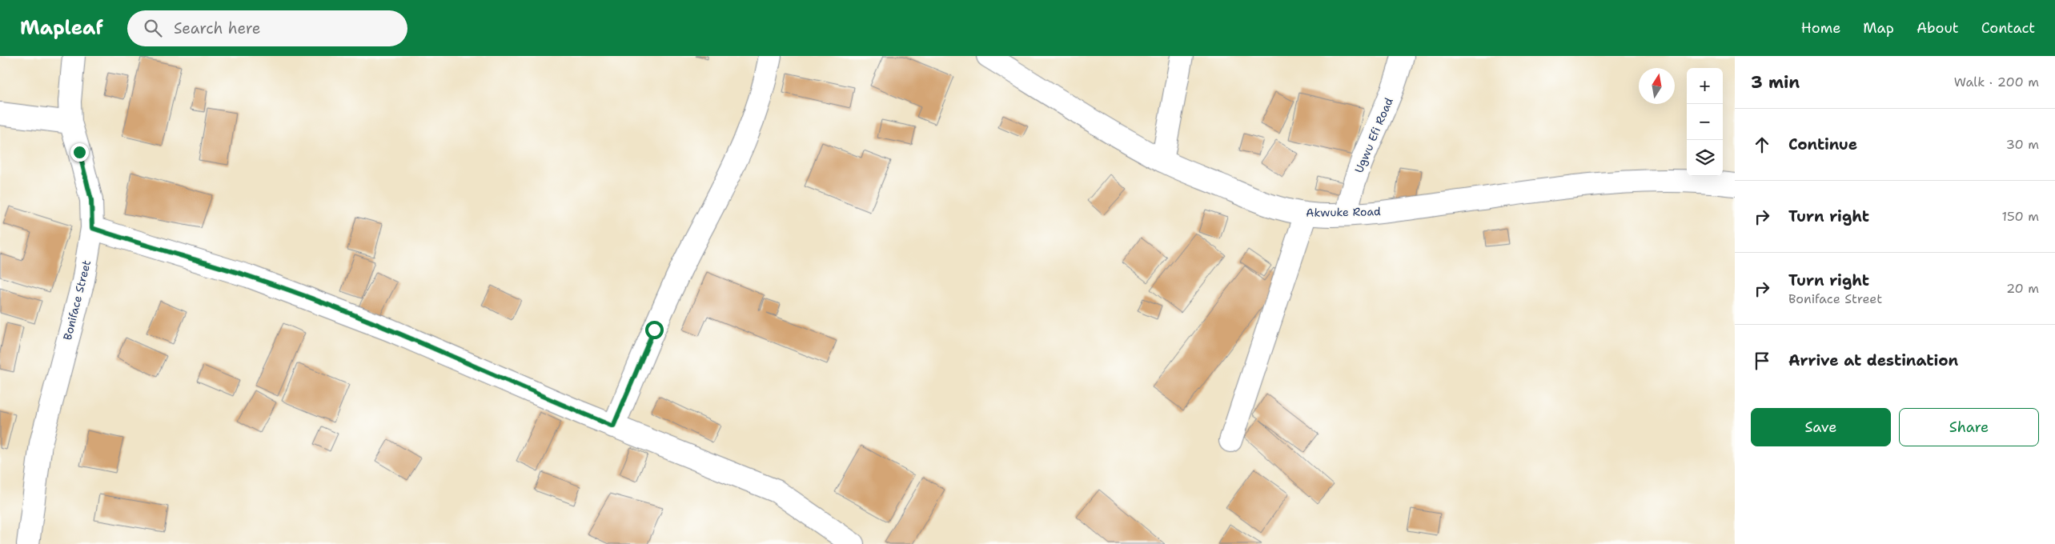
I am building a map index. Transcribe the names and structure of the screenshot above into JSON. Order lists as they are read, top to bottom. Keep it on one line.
{"streets":{"street":["Ugwu Efi Road","Akwuke Road","Boniface Street"]},"crossings":[["Ugwu Efi Road","Akwuke Road"]],"north":"top","page":{"header":"Mapleaf","search":"Search here","nav":["Home","Map","About","Contact"],"heading":["3 min","Walk · 200 m"],"map_buttons":["+","−"],"list":[["Continue","30 m"],["Turn right","150 m"],["Turn right","Boniface Street","20 m"],"Arrive at destination"],"buttons":["Save","Share"]}}
